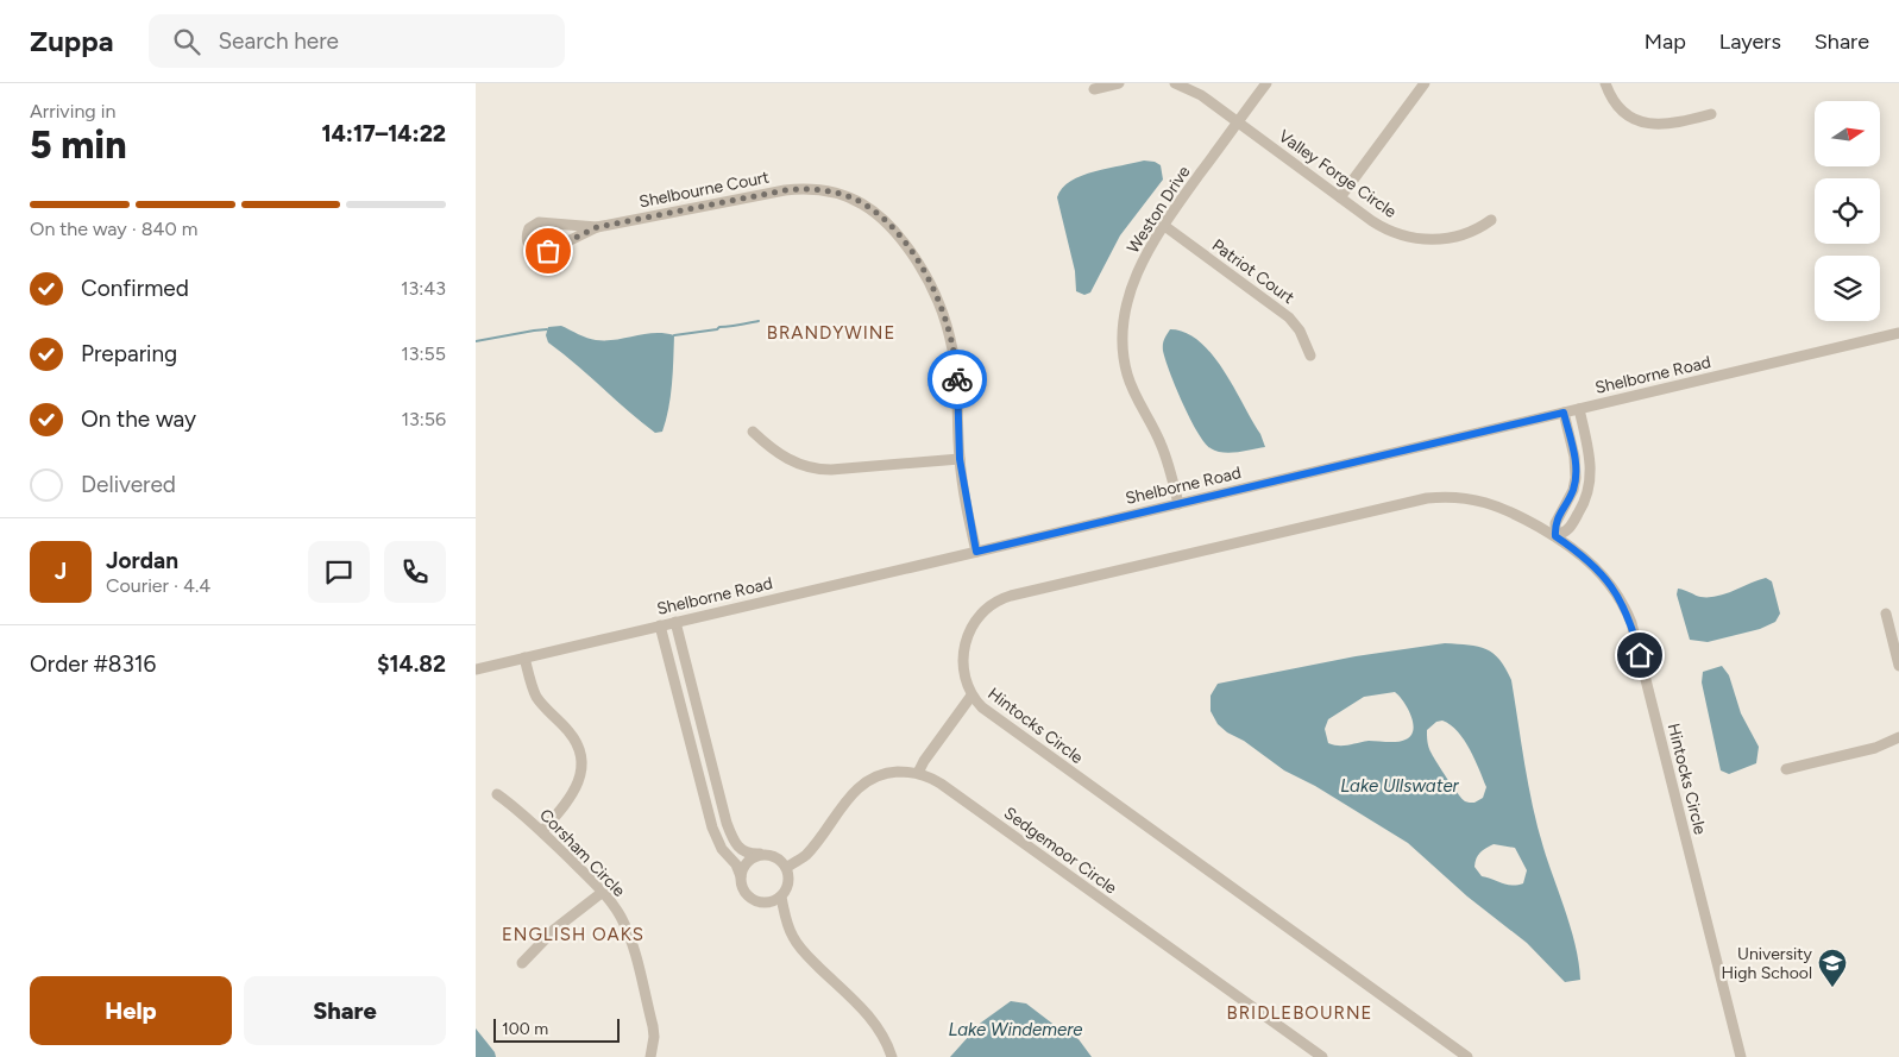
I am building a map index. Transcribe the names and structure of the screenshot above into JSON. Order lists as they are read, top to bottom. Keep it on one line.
{"streets":{"street":["Valley Forge Circle","Shelbourne Court","Weston Drive","Patriot Court","Shelborne Road","Hintocks Circle","Sedgemoor Circle","Corsham Circle"]},"crossings":[["Valley Forge Circle","Weston Drive"],["Shelbourne Court","Shelborne Road"],["Weston Drive","Patriot Court"],["Weston Drive","Shelborne Road"]],"districts":["BRANDYWINE","ENGLISH OAKS","BRIDLEBOURNE"],"water":["Lake Ullswater","Lake Windemere"],"places":{"school or university":["University High School"]},"scale_bar":"100 m","north":"right","page":{"header":"Zuppa","search":"Search here","nav":["Map","Layers","Share"],"heading":["5 min","Arriving in","14:17–14:22"],"panel":["Jordan","Courier · 4.4","Order #8316","$14.82"],"bar":"On the way · 840 m","list":[["Confirmed","13:43"],["Preparing","13:55"],["On the way","13:56"],"Delivered"],"round":"J","buttons":["Help","Share"],"scale":"100 m"}}
